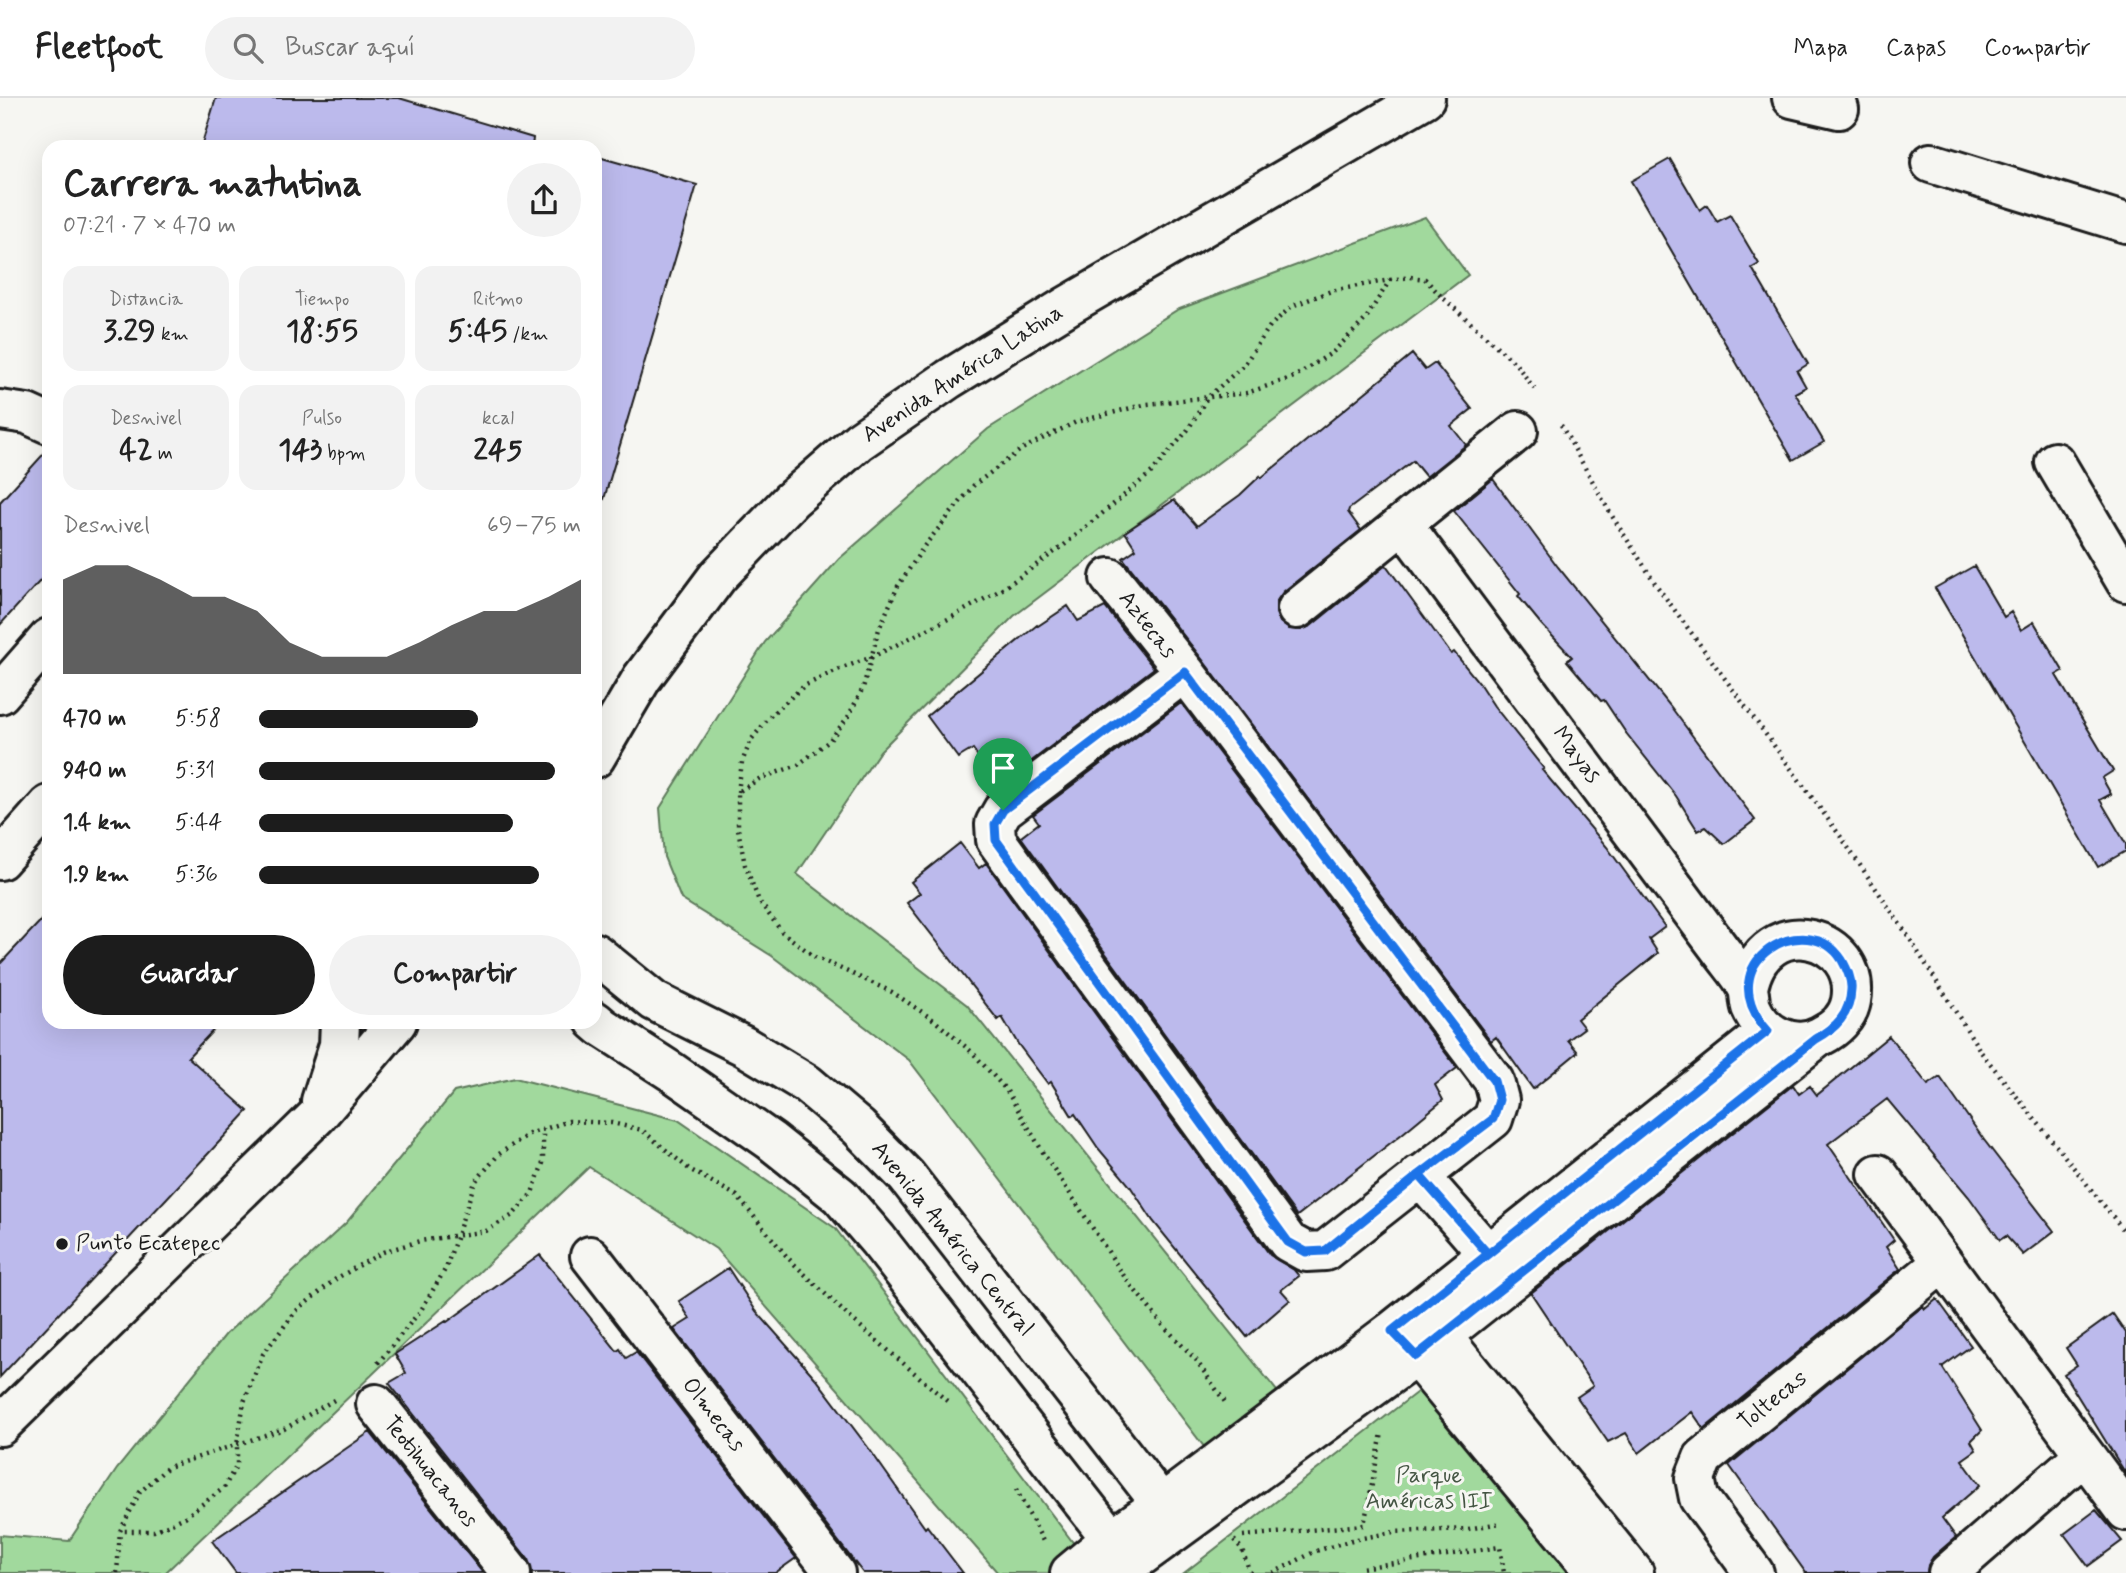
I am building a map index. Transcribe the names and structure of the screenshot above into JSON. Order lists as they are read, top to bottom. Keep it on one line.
{"streets":{"street":["Avenida América Latina","Aztecas","Mayas","Avenida América Central","Toltecas","Olmecas","Teotihuacanos"]},"parks":["Parque Américas III"],"places":["Punto Ecatepec"],"page":{"header":"Fleetfoot","search":"Buscar aquí","nav":["Mapa","Capas","Compartir"],"heading":["Carrera matutina","07:21 · 7 × 470 m"],"stats":[["Distancia","3.29 km"],["Tiempo","18:55"],["Ritmo","5:45 /km"],["Desnivel","42 m"],["Pulso","143 bpm"],["kcal","245"]],"chart":["Desnivel","69–75 m"],"list":[{"name":"470 m","note":"5:58"},{"name":"940 m","note":"5:31"},{"name":"1.4 km","note":"5:44"},{"name":"1.9 km","note":"5:36"}],"buttons":["Guardar","Compartir"]}}
